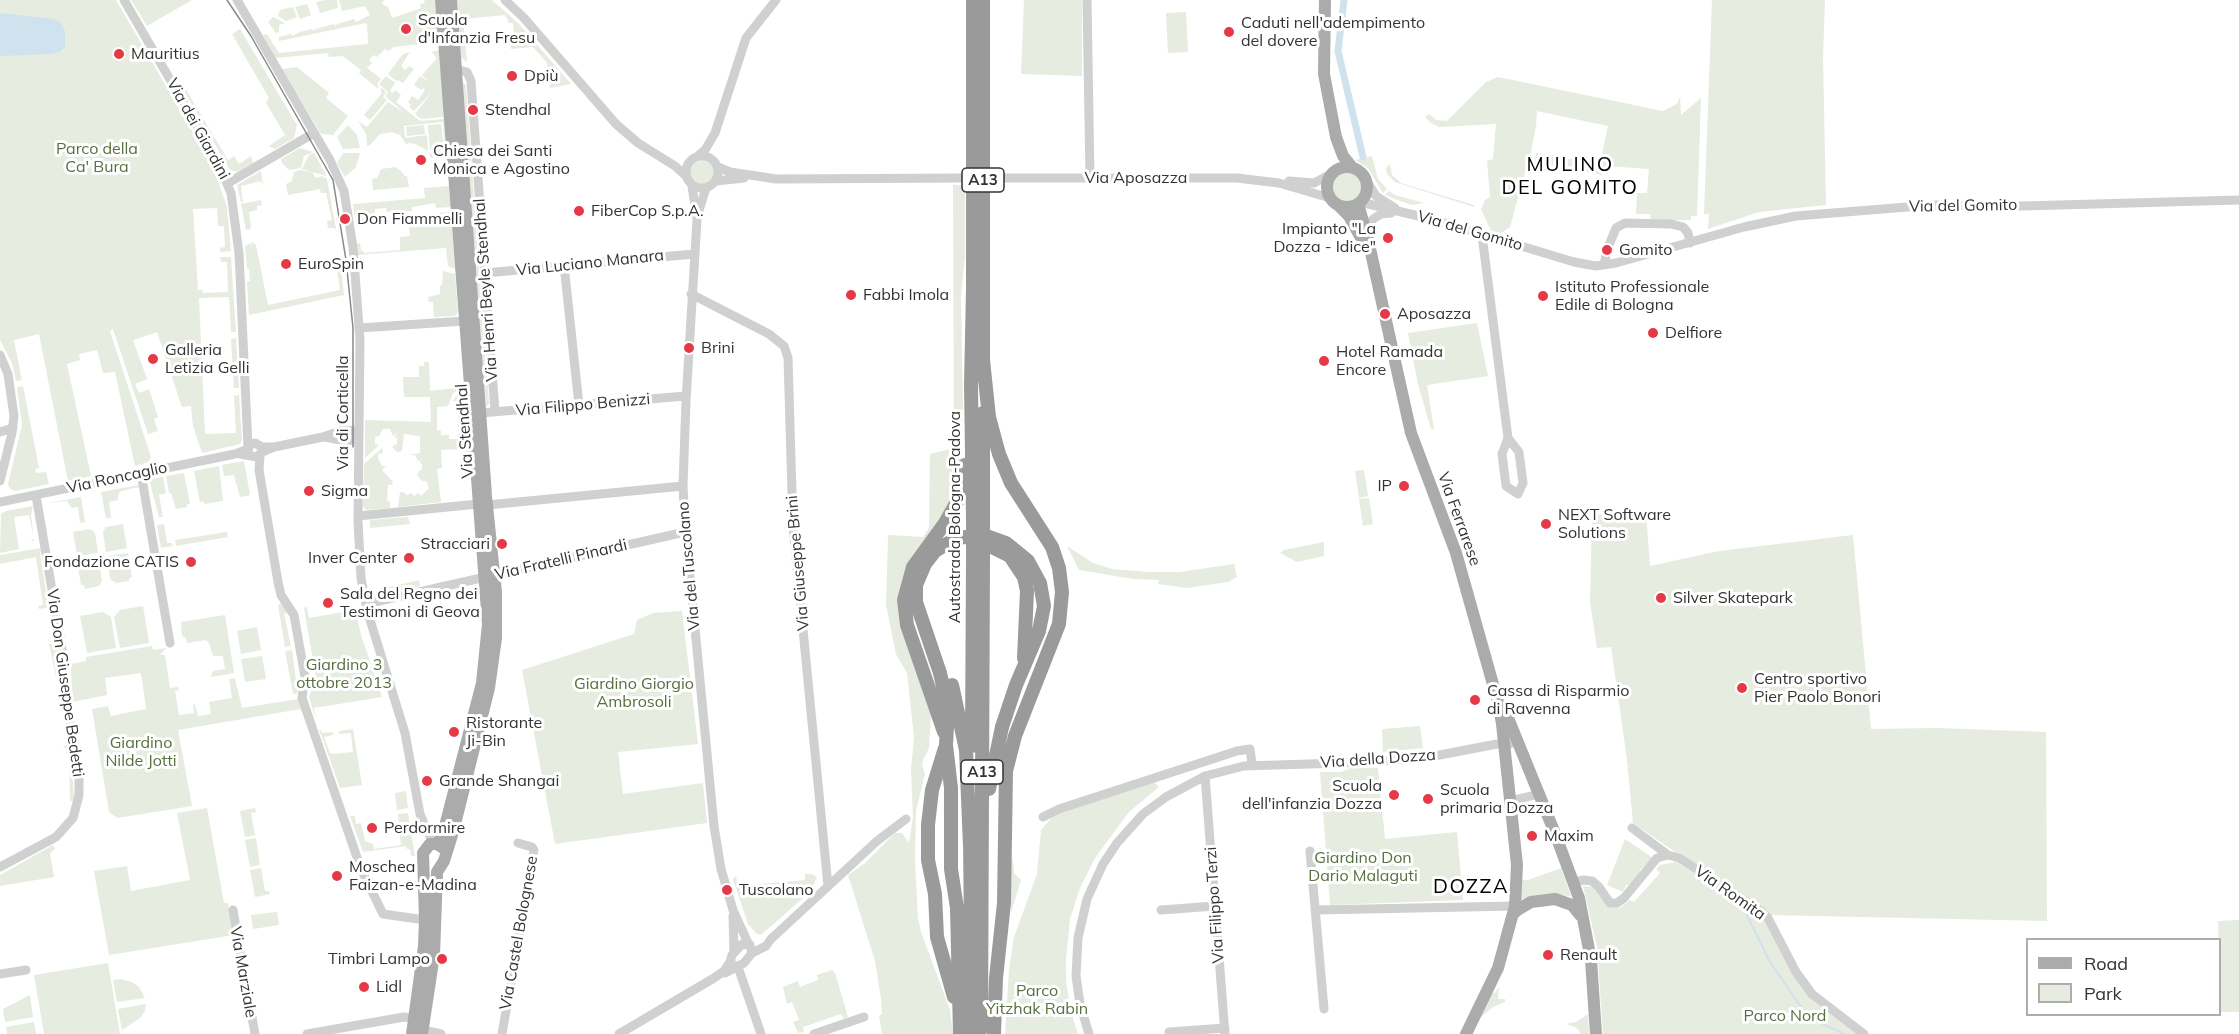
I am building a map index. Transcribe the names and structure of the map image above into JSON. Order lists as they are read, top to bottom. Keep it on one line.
{"streets":{"highway":["A13","Autostrada Bologna-Padova"],"main road":["Via Stendhal","Via Ferrarese"],"street":["Via dei Giardini","Via Aposazza","Via del Gomito","Via Luciano Manara","Via Henri Beyle Stendhal","Via Filippo Benizzi","Via di Corticella","Via Roncaglio","Via Fratelli Pinardi","Via Giuseppe Brini","Via del Tuscolano","Via Don Giuseppe Bedetti","Via della Dozza","Via Romita","Via Filippo Terzi","Via Castel Bolognese","Via Marziale"]},"crossings":[["Via dei Giardini","Via Roncaglio"],["Via Aposazza","Via del Gomito"],["Via Aposazza","Via Ferrarese"],["Via del Gomito","Via Ferrarese"],["Via Luciano Manara","Via Henri Beyle Stendhal"],["Via Luciano Manara","Via del Tuscolano"],["Via Henri Beyle Stendhal","Via Filippo Benizzi"],["Via Henri Beyle Stendhal","Via Stendhal"],["Via Filippo Benizzi","Via Stendhal"],["Via Filippo Benizzi","Via del Tuscolano"],["Via di Corticella","Via Stendhal"],["Via di Corticella","Via Roncaglio"],["Via di Corticella","Via Fratelli Pinardi"],["Via Stendhal","Via Fratelli Pinardi"],["Via Roncaglio","Via Don Giuseppe Bedetti"],["Via Ferrarese","Via della Dozza"],["Via Fratelli Pinardi","Via del Tuscolano"],["Via Giuseppe Brini","Via del Tuscolano"],["Via della Dozza","Via Filippo Terzi"]],"districts":["MULINO DEL GOMITO","DOZZA"],"parks":["Parco della Ca' Bura","Giardino 3 ottobre 2013","Giardino Giorgio Ambrosoli","Giardino Nilde Jotti","Giardino Don Dario Malaguti","Parco Yitzhak Rabin","Parco Nord"],"places":["Scuola d'Infanzia Fresu","Caduti nell'adempimento del dovere","Mauritius","Dpiù","Stendhal","Chiesa dei Santi Monica e Agostino","FiberCop S.p.A.","Don Fiammelli","Impianto \"La Dozza - Idice\"","Gomito","EuroSpin","Fabbi Imola","Istituto Professionale Edile di Bologna","Aposazza","Delfiore","Brini","Galleria Letizia Gelli","Hotel Ramada Encore","IP","Sigma","NEXT Software Solutions","Stracciari","Inver Center","Fondazione CATIS","Silver Skatepark","Sala del Regno dei Testimoni di Geova","Centro sportivo Pier Paolo Bonori","Cassa di Risparmio di Ravenna","Ristorante Ji-Bin","Grande Shangai","Scuola dell'infanzia Dozza","Scuola primaria Dozza","Perdormire","Maxim","Moschea Faizan-e-Madina","Tuscolano","Renault","Timbri Lampo","Lidl"],"legend":["Road","Park"]}
